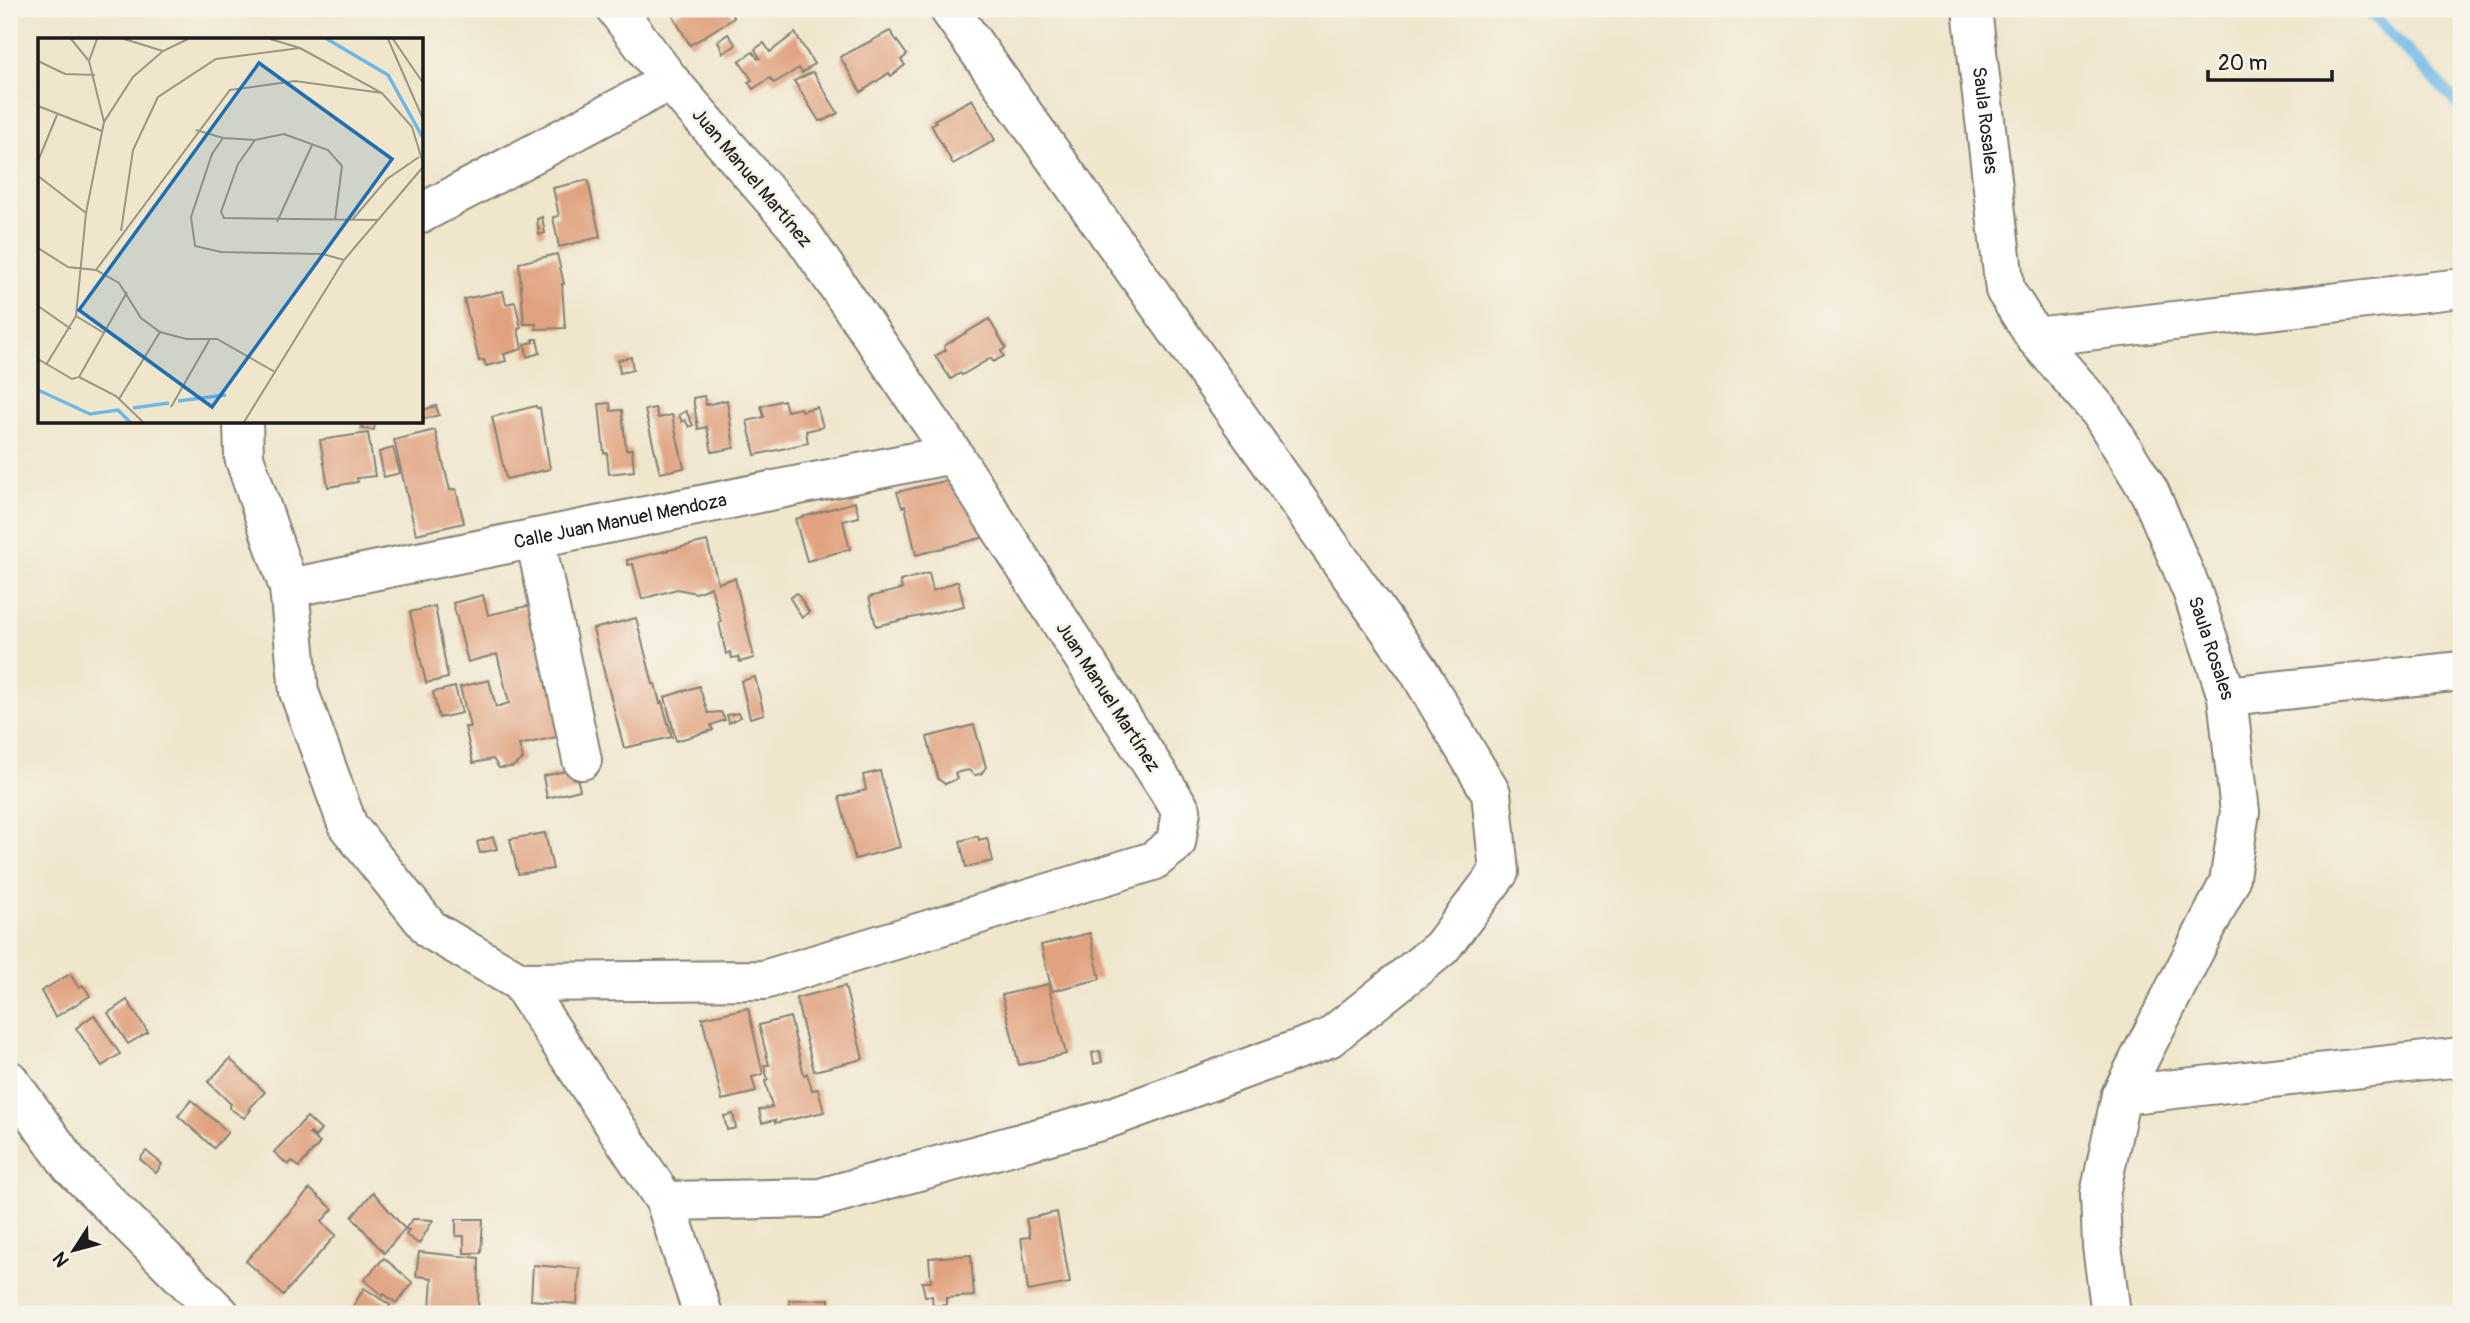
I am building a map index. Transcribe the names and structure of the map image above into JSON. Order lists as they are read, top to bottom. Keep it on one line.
{"streets":{"street":["Saula Rosales","Juan Manuel Martínez","Calle Juan Manuel Mendoza"]},"crossings":[["Juan Manuel Martínez","Calle Juan Manuel Mendoza"]],"scale_bar":"20 m","north":"bottom left"}
